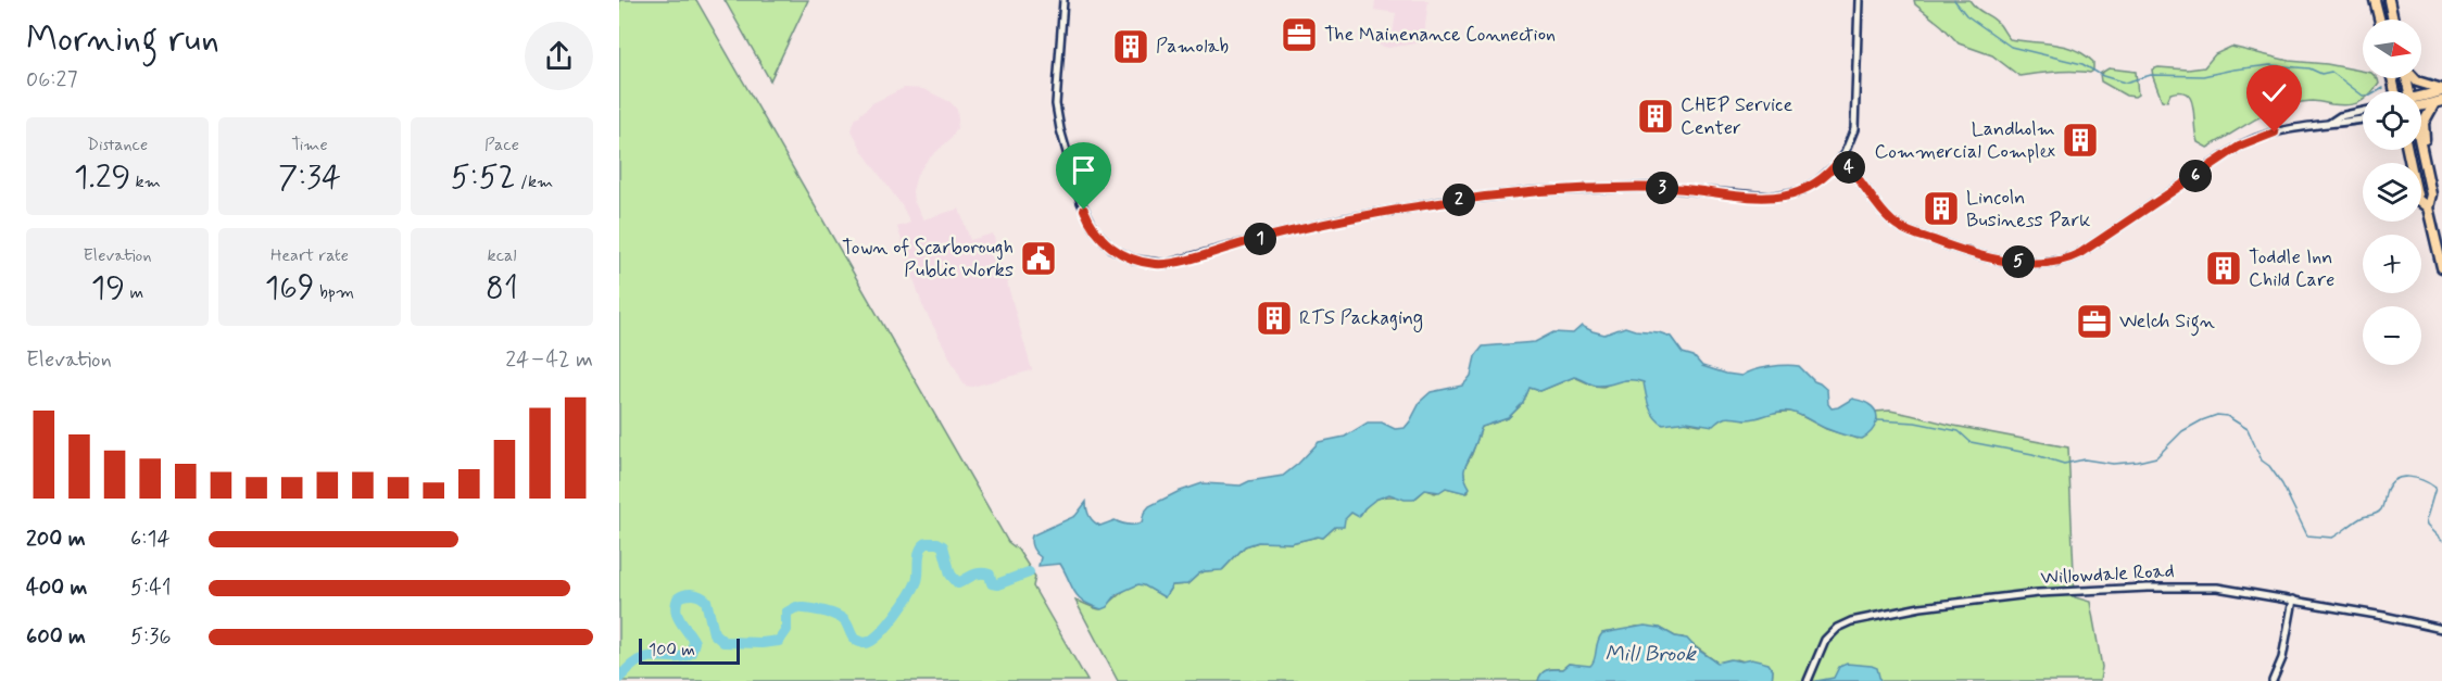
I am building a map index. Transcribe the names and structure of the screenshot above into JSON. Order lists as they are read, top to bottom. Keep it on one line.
{"streets":{"street":["Willowdale Road"]},"water":["Mill Brook"],"places":{"office":["The Mainenance Connection","Welch Sign"],"building":["Pamolab","CHEP Service Center","Landholm Commercial Complex","Lincoln Business Park","Toddle Inn Child Care","RTS Packaging"],"public building":["Town of Scarborough Public Works"]},"scale_bar":"100 m","north":"right","page":{"heading":["Morning run","06:27"],"map_buttons":["+","−"],"stats":[["Distance","1.29 km"],["Time","7:34"],["Pace","5:52 /km"],["Elevation","19 m"],["Heart rate","169 bpm"],["kcal","81"]],"pins":["4","6","3","2","1","5"],"chart":["Elevation","24–42 m"],"list":[{"name":"200 m","note":"6:14"},{"name":"400 m","note":"5:41"},{"name":"600 m","note":"5:36"}],"scale":"100 m"}}
